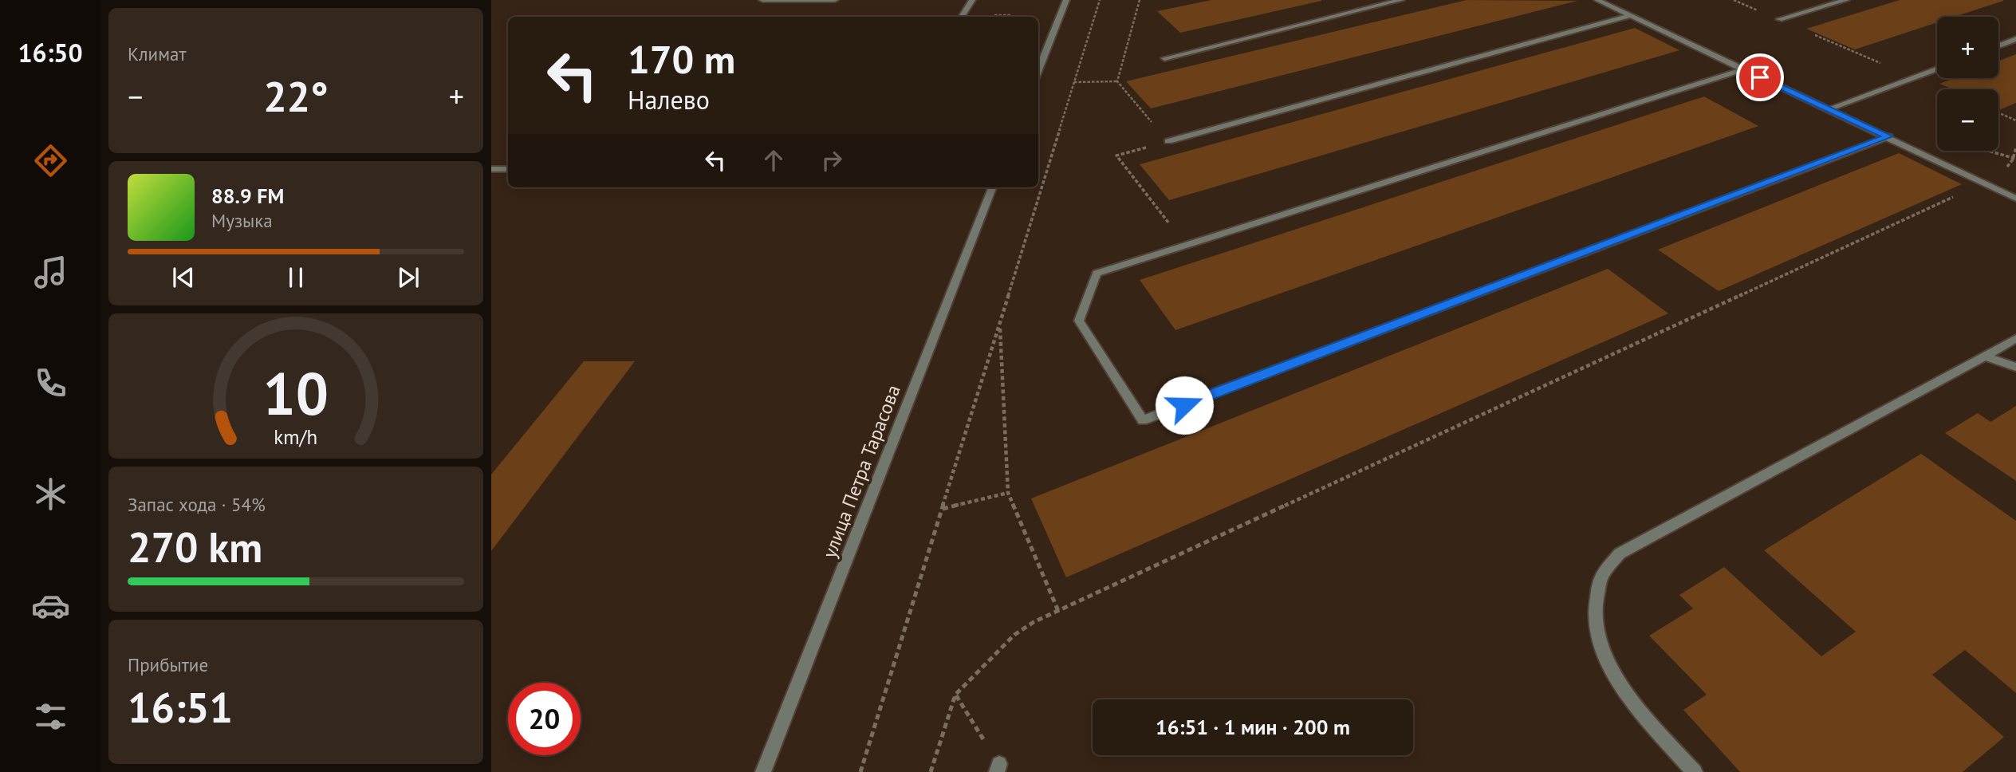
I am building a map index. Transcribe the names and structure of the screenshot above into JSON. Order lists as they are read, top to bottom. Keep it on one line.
{"streets":{"street":["улица Петра Тарасова"]},"page":{"tabs":"16:50","tile":["Климат",["Запас хода · 54%","270 km"],["Прибытие","16:51"]],"map_buttons":["+","−"],"turn":["170 m","Налево"],"heat":["−","22°","+"],"song":["88.9 FM","Музыка"],"limit":"20","trip":"16:51 · 1 мин · 200 m","gauge":["10","km/h"]}}
